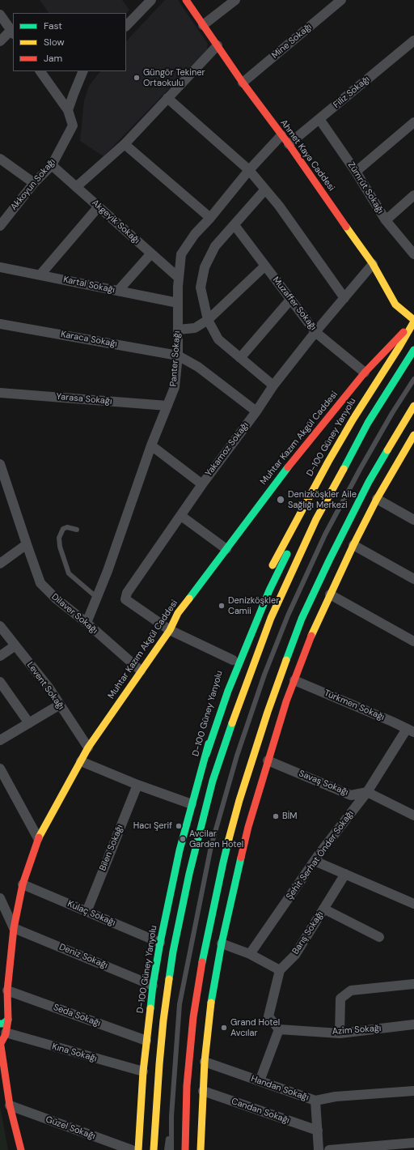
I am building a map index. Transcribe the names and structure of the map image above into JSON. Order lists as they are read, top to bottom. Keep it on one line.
{"streets":{"main road":["Ahmet Kaya Caddesi","D-100 Güney Yanyolu","Muhtar Kazım Akgül Caddesi"],"street":["Mine Sokağı","Filiz Sokağı","Akkoyun Sokağı","Zümrüt Sokağı","Akgeyik Sokağı","Kartal Sokağı","Muzaffer Sokağı","Karaca Sokağı","Panter Sokağı","Yarasa Sokağı","Yakamoz Sokağı","Dilaver Sokağı","Levent Sokağı","Türkmen Sokağı","Savaş Sokağı","Bilen Sokağı","Şehit Serhat Önder Sokağı","Kulaç Sokağı","Barış Sokağı","Deniz Sokağı","Seda Sokağı","Azim Sokağı","Kına Sokağı","Handan Sokağı","Candan Sokağı","Güzel Sokağı"]},"crossings":[["Mine Sokağı","Ahmet Kaya Caddesi"],["Filiz Sokağı","Ahmet Kaya Caddesi"],["Filiz Sokağı","Zümrüt Sokağı"],["Ahmet Kaya Caddesi","Panter Sokağı"],["Ahmet Kaya Caddesi","D-100 Güney Yanyolu"],["Ahmet Kaya Caddesi","Muhtar Kazım Akgül Caddesi"],["Ahmet Kaya Caddesi","Yakamoz Sokağı"],["Akkoyun Sokağı","Akgeyik Sokağı"],["Akgeyik Sokağı","Panter Sokağı"],["Kartal Sokağı","Panter Sokağı"],["Muzaffer Sokağı","Muhtar Kazım Akgül Caddesi"],["Muzaffer Sokağı","Yakamoz Sokağı"],["Karaca Sokağı","Panter Sokağı"],["Karaca Sokağı","Yakamoz Sokağı"],["Panter Sokağı","Yarasa Sokağı"],["Panter Sokağı","Dilaver Sokağı"],["D-100 Güney Yanyolu","Muhtar Kazım Akgül Caddesi"],["D-100 Güney Yanyolu","Kulaç Sokağı"],["D-100 Güney Yanyolu","Deniz Sokağı"],["D-100 Güney Yanyolu","Seda Sokağı"],["D-100 Güney Yanyolu","Kına Sokağı"],["Muhtar Kazım Akgül Caddesi","Yakamoz Sokağı"],["Muhtar Kazım Akgül Caddesi","Dilaver Sokağı"],["Muhtar Kazım Akgül Caddesi","Levent Sokağı"],["Muhtar Kazım Akgül Caddesi","Kulaç Sokağı"],["Muhtar Kazım Akgül Caddesi","Deniz Sokağı"],["Muhtar Kazım Akgül Caddesi","Seda Sokağı"],["Muhtar Kazım Akgül Caddesi","Kına Sokağı"],["Muhtar Kazım Akgül Caddesi","Güzel Sokağı"],["Türkmen Sokağı","Şehit Serhat Önder Sokağı"],["Savaş Sokağı","Şehit Serhat Önder Sokağı"],["Bilen Sokağı","Kulaç Sokağı"]],"places":["Güngör Tekiner Ortaokulu","Denizköşkler Aile Sağlığı Merkezi","Denizköşkler Camii","BİM","Hacı Şerif","Avcilar Garden Hotel","Grand Hotel Avcılar"],"legend":["Fast","Slow","Jam"]}
